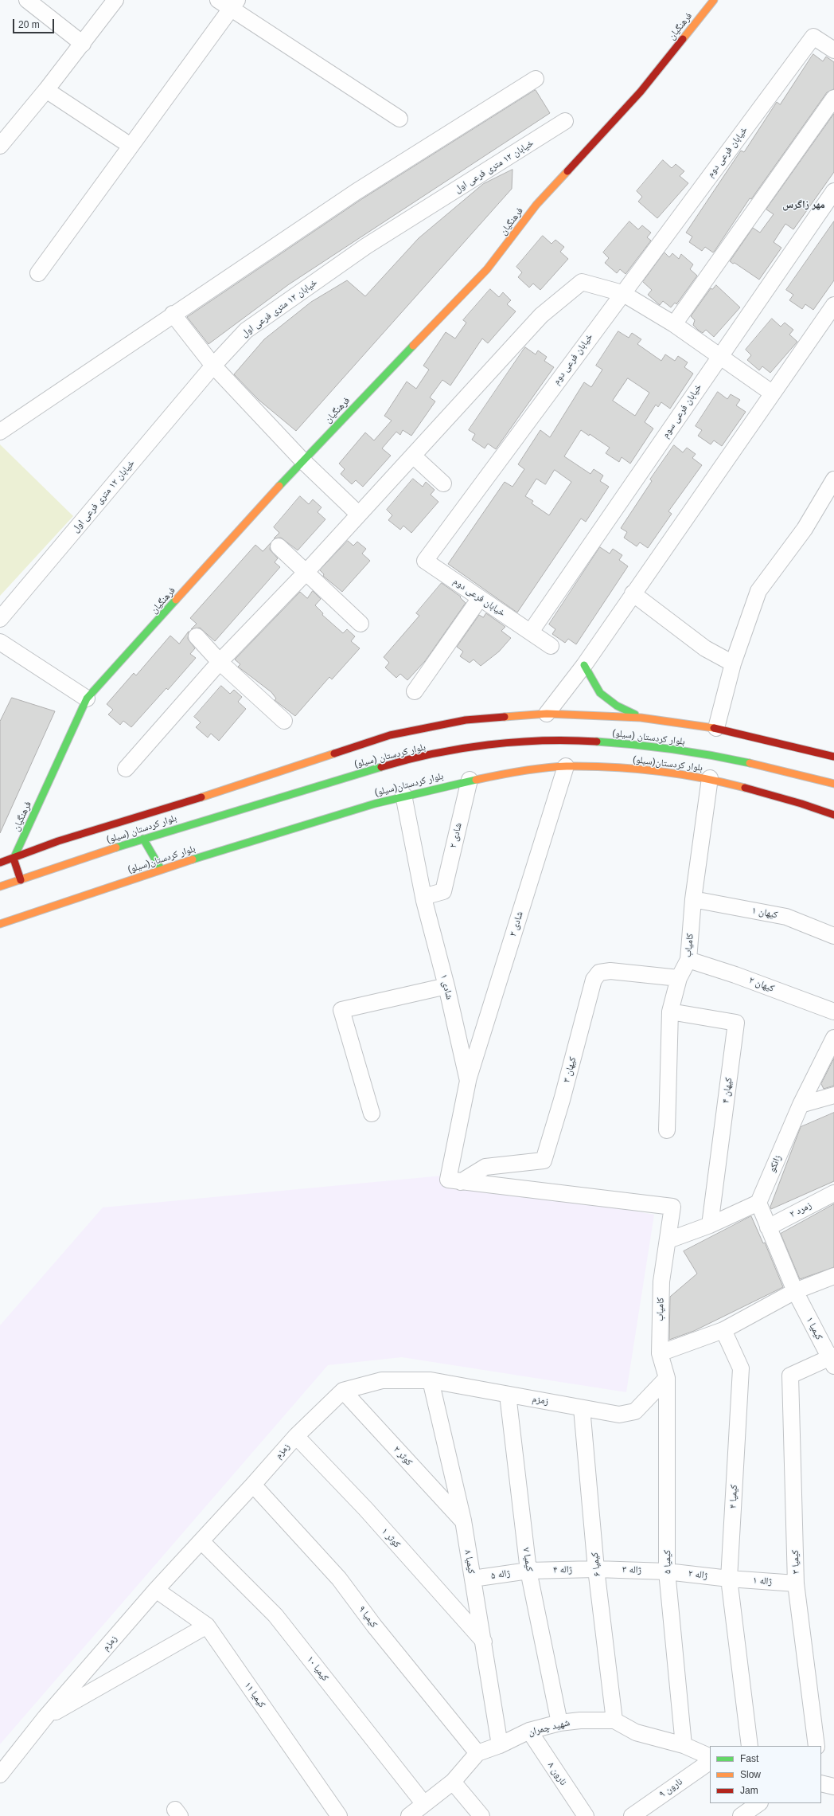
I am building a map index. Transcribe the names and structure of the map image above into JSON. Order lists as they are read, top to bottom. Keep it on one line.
{"streets":{"street":["فرهنگیان","خیابان فرعی دوم","خیابان ۱۲ متری فرعی اول","خیابان فرعی سوم","بلوار کردستان (سیلو)","بلوار کردستان(سیلو)","شادی ۲","کیهان ۱","شادی ۳","کامیاب","کیهان ۲","شادی ۱","کیهان ۳","کیهان ۴","زانکو","زمرد ۲","کیمیا ۱","زمزم","کوثر ۲","کیمیا ۴","کوثر ۱","کیمیا ۷","کیمیا ۸","کیمیا ۵","کیمیا ۳","کیمیا ۶","ژاله ۴","ژاله ۳","ژاله ۵","ژاله ۲","ژاله ۱","کیمیا ۹","کیمیا ۱۰","کیمیا ۱۱","شهید چمران","نارون ۸","نارون ۹"]},"crossings":[["خیابان فرعی دوم","خیابان فرعی سوم"],["بلوار کردستان(سیلو)","شادی ۲"],["بلوار کردستان(سیلو)","شادی ۳"],["بلوار کردستان(سیلو)","کامیاب"],["بلوار کردستان(سیلو)","شادی ۱"],["شادی ۲","شادی ۱"],["کیهان ۱","کامیاب"],["شادی ۳","شادی ۱"],["کامیاب","کیهان ۲"],["کامیاب","شادی ۱"],["کامیاب","کیهان ۳"],["کامیاب","کیهان ۴"],["کامیاب","زمزم"],["کامیاب","کیمیا ۵"],["شادی ۱","کیهان ۳"],["کیمیا ۱","کیمیا ۳"],["زمزم","کوثر ۲"],["زمزم","کوثر ۱"],["زمزم","کیمیا ۷"],["زمزم","کیمیا ۸"],["زمزم","کیمیا ۵"],["زمزم","کیمیا ۶"],["زمزم","کیمیا ۹"],["زمزم","کیمیا ۱۰"],["زمزم","کیمیا ۱۱"],["کوثر ۲","کیمیا ۸"],["کیمیا ۴","ژاله ۲"],["کیمیا ۴","ژاله ۱"],["کوثر ۱","کیمیا ۸"],["کیمیا ۷","ژاله ۴"],["کیمیا ۷","ژاله ۵"],["کیمیا ۷","شهید چمران"],["کیمیا ۸","ژاله ۵"],["کیمیا ۸","شهید چمران"],["کیمیا ۵","ژاله ۳"],["کیمیا ۵","ژاله ۲"],["کیمیا ۵","شهید چمران"],["کیمیا ۳","ژاله ۱"],["کیمیا ۶","ژاله ۴"],["کیمیا ۶","ژاله ۳"],["کیمیا ۶","شهید چمران"],["ژاله ۴","ژاله ۳"],["ژاله ۴","ژاله ۵"],["ژاله ۳","ژاله ۲"],["ژاله ۲","ژاله ۱"],["کیمیا ۹","شهید چمران"],["شهید چمران","نارون ۸"]],"districts":["مهر زاگرس"],"legend":["Fast","Slow","Jam"],"scale_bar":"20 m"}
